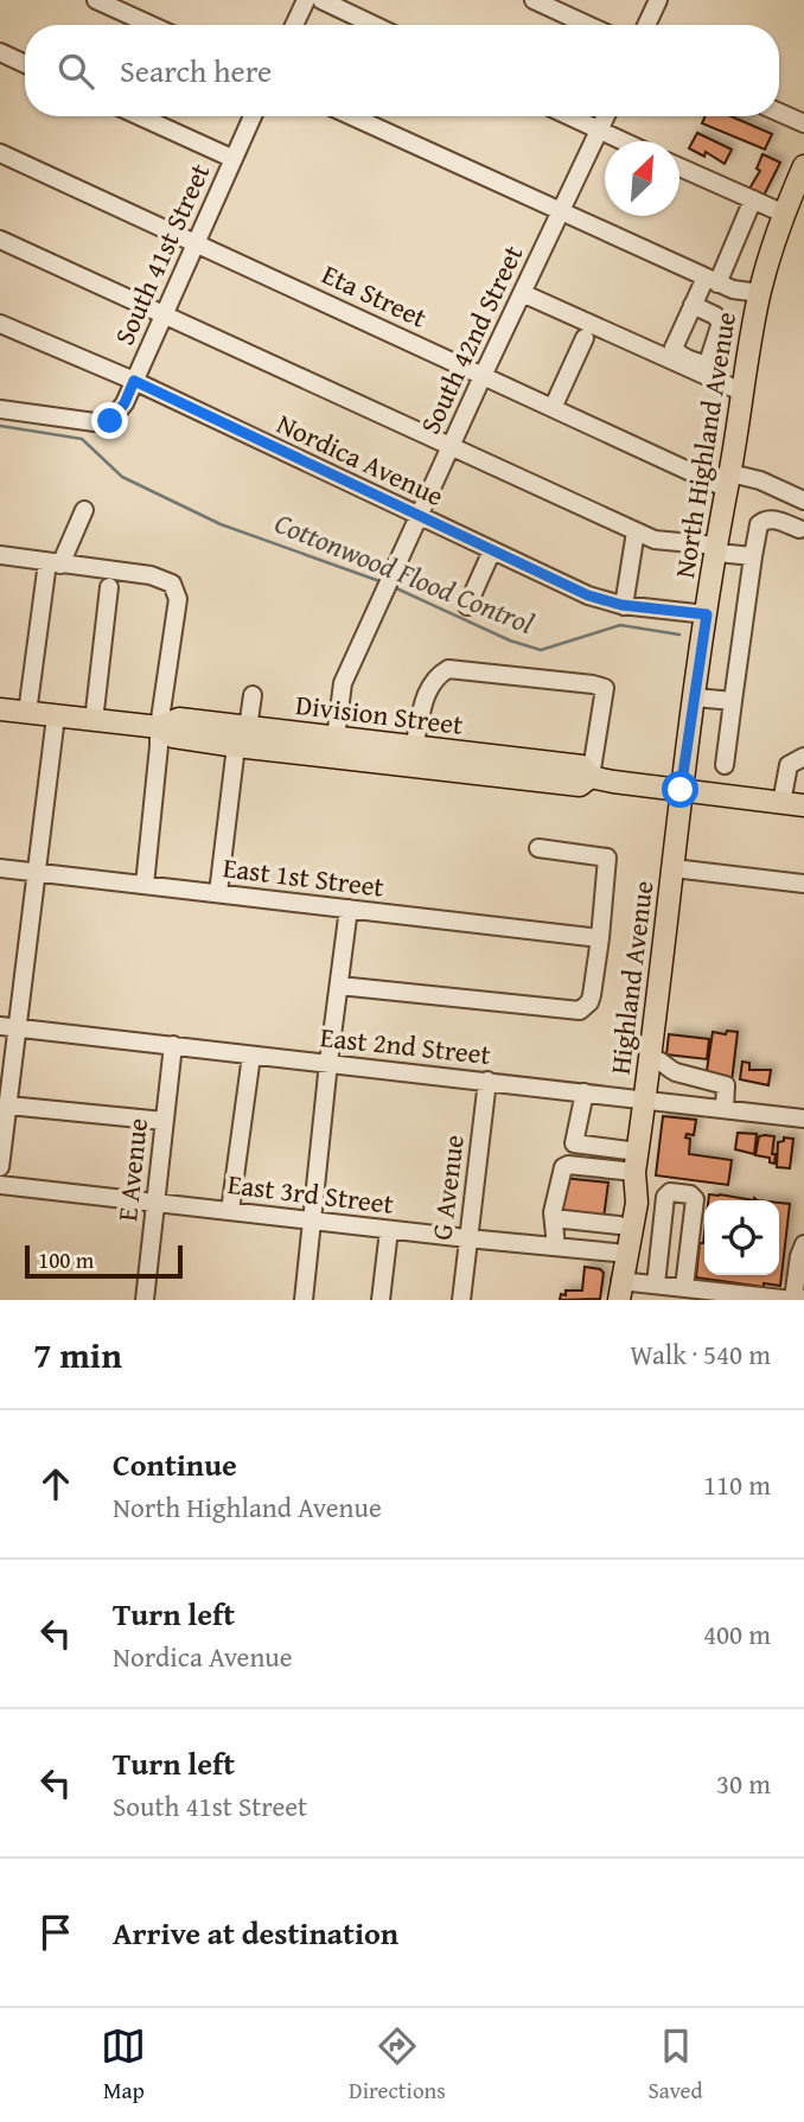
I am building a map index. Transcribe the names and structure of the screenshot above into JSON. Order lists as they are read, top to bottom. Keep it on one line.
{"streets":{"main road":["North Highland Avenue","Division Street","Highland Avenue"],"street":["South 41st Street","Eta Street","South 42nd Street","Nordica Avenue","East 1st Street","East 2nd Street","E Avenue","G Avenue","East 3rd Street"]},"crossings":[["South 41st Street","Eta Street"],["South 41st Street","Nordica Avenue"],["Eta Street","South 42nd Street"],["Eta Street","North Highland Avenue"],["South 42nd Street","Nordica Avenue"],["South 42nd Street","Division Street"],["North Highland Avenue","Nordica Avenue"],["North Highland Avenue","Division Street"],["North Highland Avenue","Highland Avenue"],["Division Street","Highland Avenue"],["Highland Avenue","East 2nd Street"],["Highland Avenue","East 3rd Street"],["East 2nd Street","E Avenue"],["East 2nd Street","G Avenue"],["E Avenue","East 3rd Street"],["G Avenue","East 3rd Street"]],"water":["Cottonwood Flood Control"],"scale_bar":"100 m","north":"top right","page":{"search":"Search here","scale":"100 m","heading":["7 min","Walk · 540 m"],"list":[["Continue","North Highland Avenue","110 m"],["Turn left","Nordica Avenue","400 m"],["Turn left","South 41st Street","30 m"],"Arrive at destination"],"nav":["Map","Directions","Saved"]}}
